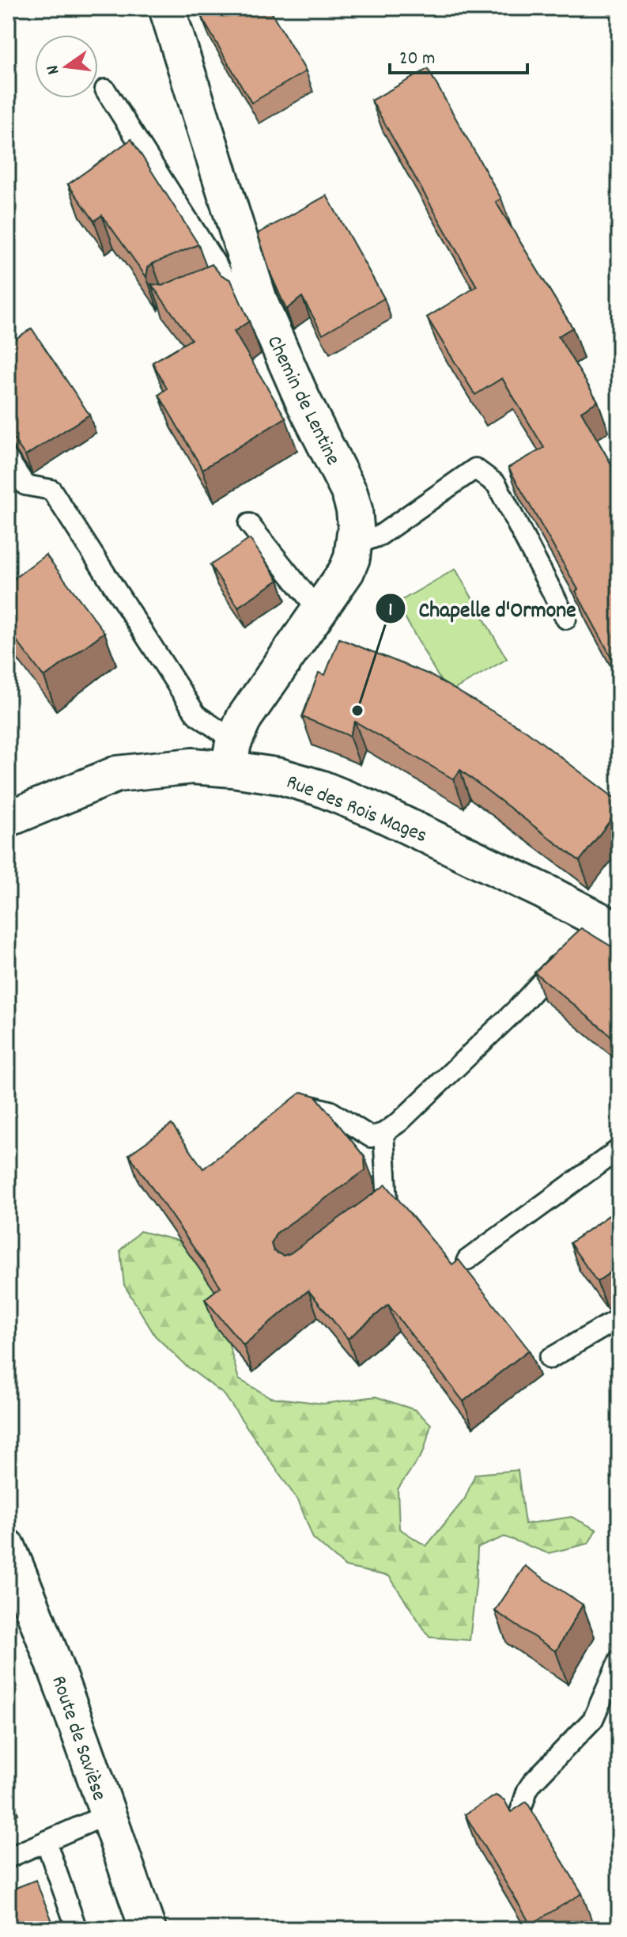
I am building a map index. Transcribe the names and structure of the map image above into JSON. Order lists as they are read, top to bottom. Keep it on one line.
{"streets":{"street":["Chemin de Lentine","Rue des Rois Mages","Route de Savièse"]},"crossings":[["Chemin de Lentine","Rue des Rois Mages"]],"places":["Chapelle d'Ormone"],"scale_bar":"20 m","north":"left"}
